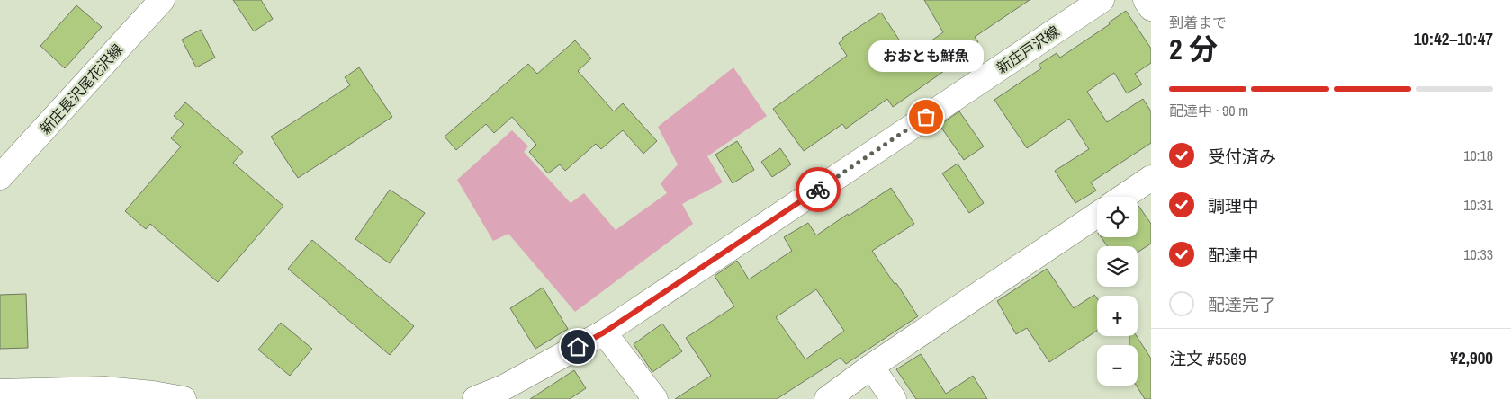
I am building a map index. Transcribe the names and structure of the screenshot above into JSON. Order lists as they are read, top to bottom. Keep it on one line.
{"streets":{"main road":["新庄戸沢線","新庄長沢尾花沢線"]},"places":["おおとも鮮魚"],"page":{"heading":["2 分","到着まで","10:42–10:47"],"panel":["注文 #5569","¥2,900"],"bubble":"おおとも鮮魚","bar":"配達中 · 90 m","list":[["受付済み","10:18"],["調理中","10:31"],["配達中","10:33"],"配達完了"],"map_buttons":["+","−"]}}
